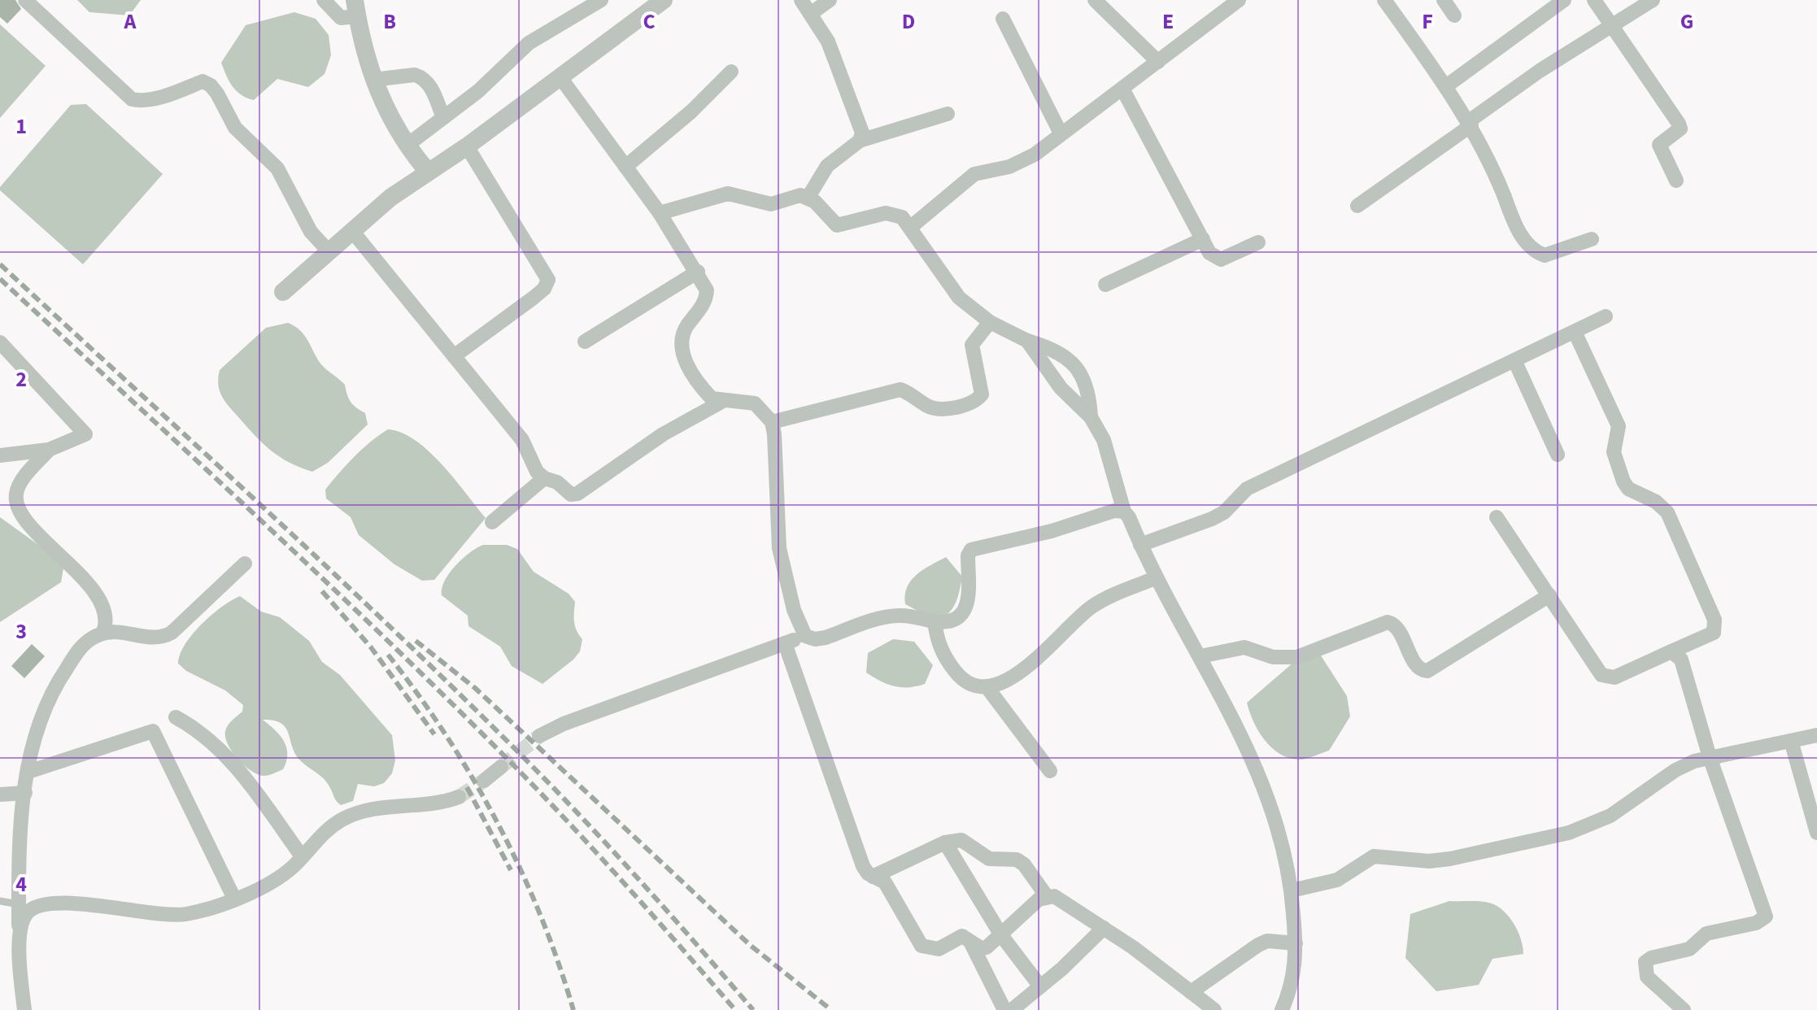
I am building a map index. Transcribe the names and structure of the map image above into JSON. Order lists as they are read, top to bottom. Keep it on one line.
{"grid":{"columns":["A","B","C","D","E","F","G"],"rows":["1","2","3","4"]}}
